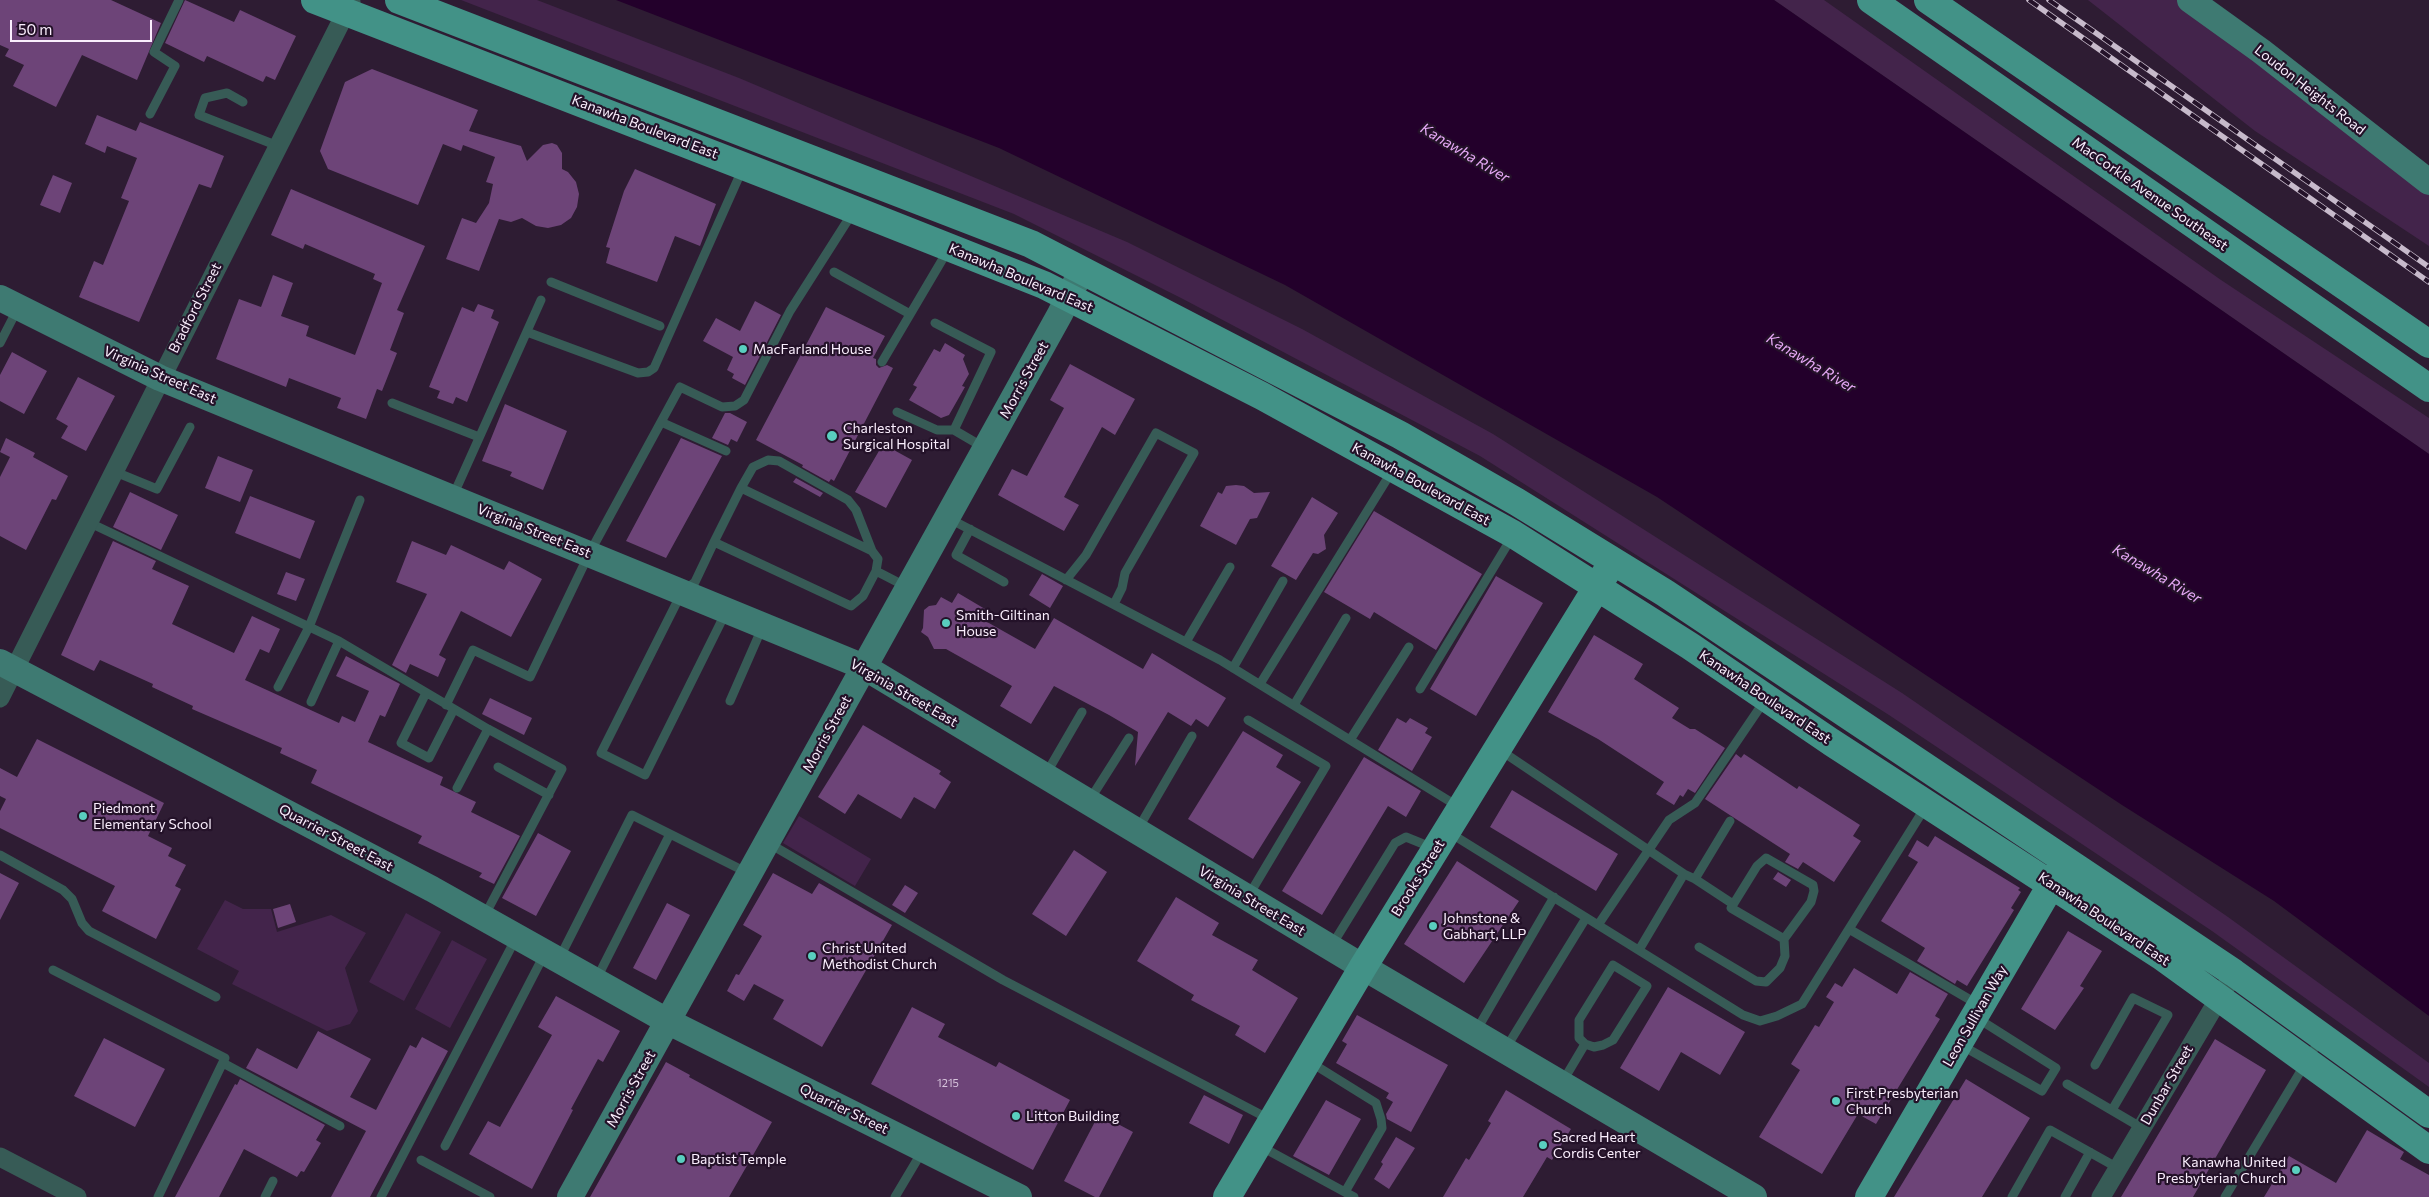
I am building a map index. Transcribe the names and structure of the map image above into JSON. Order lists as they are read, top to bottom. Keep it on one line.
{"streets":{"main road":["Loudon Heights Road","Kanawha Boulevard East","MacCorkle Avenue Southeast","Virginia Street East","Morris Street","Quarrier Street East","Brooks Street","Leon Sullivan Way","Quarrier Street"],"street":["Bradford Street","Dunbar Street"]},"crossings":[["Kanawha Boulevard East","Bradford Street"],["Kanawha Boulevard East","Morris Street"],["Kanawha Boulevard East","Brooks Street"],["Kanawha Boulevard East","Leon Sullivan Way"],["Kanawha Boulevard East","Dunbar Street"],["Bradford Street","Virginia Street East"],["Bradford Street","Quarrier Street East"],["Virginia Street East","Morris Street"],["Virginia Street East","Brooks Street"],["Morris Street","Quarrier Street East"],["Morris Street","Quarrier Street"],["Quarrier Street East","Quarrier Street"]],"water":["Kanawha River"],"places":["MacFarland House","Charleston Surgical Hospital","Smith-Giltinan House","Piedmont Elementary School","Johnstone & Gabhart, LLP","Christ United Methodist Church","First Presbyterian Church","Litton Building","Sacred Heart Cordis Center","Baptist Temple","Kanawha United Presbyterian Church"],"house_numbers":["1215"],"scale_bar":"50 m"}
